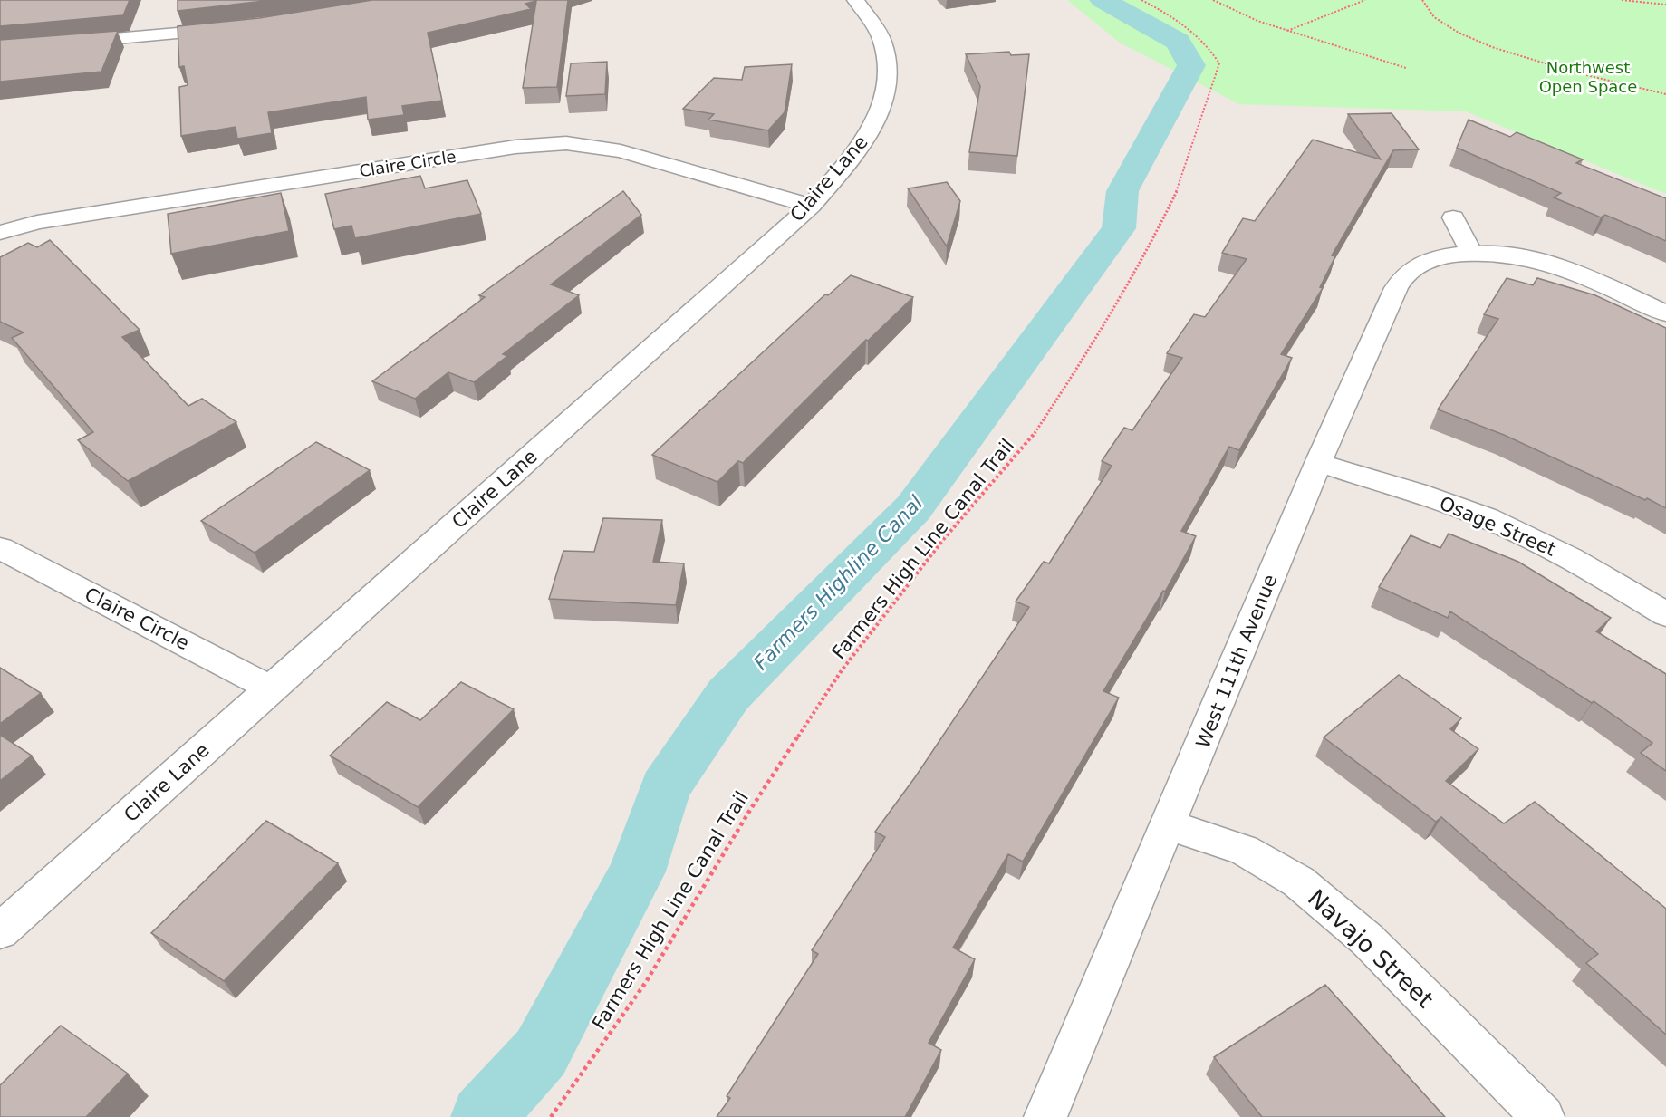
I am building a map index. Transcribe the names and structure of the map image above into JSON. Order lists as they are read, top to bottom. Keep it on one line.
{"streets":{"street":["Claire Circle","Claire Lane","Osage Street","West 111th Avenue","Navajo Street"],"path":["Farmers High Line Canal Trail"]},"crossings":[["Claire Circle","Claire Lane"],["Osage Street","West 111th Avenue"],["West 111th Avenue","Navajo Street"]],"water":["Farmers Highline Canal"],"parks":["Northwest Open Space"]}
